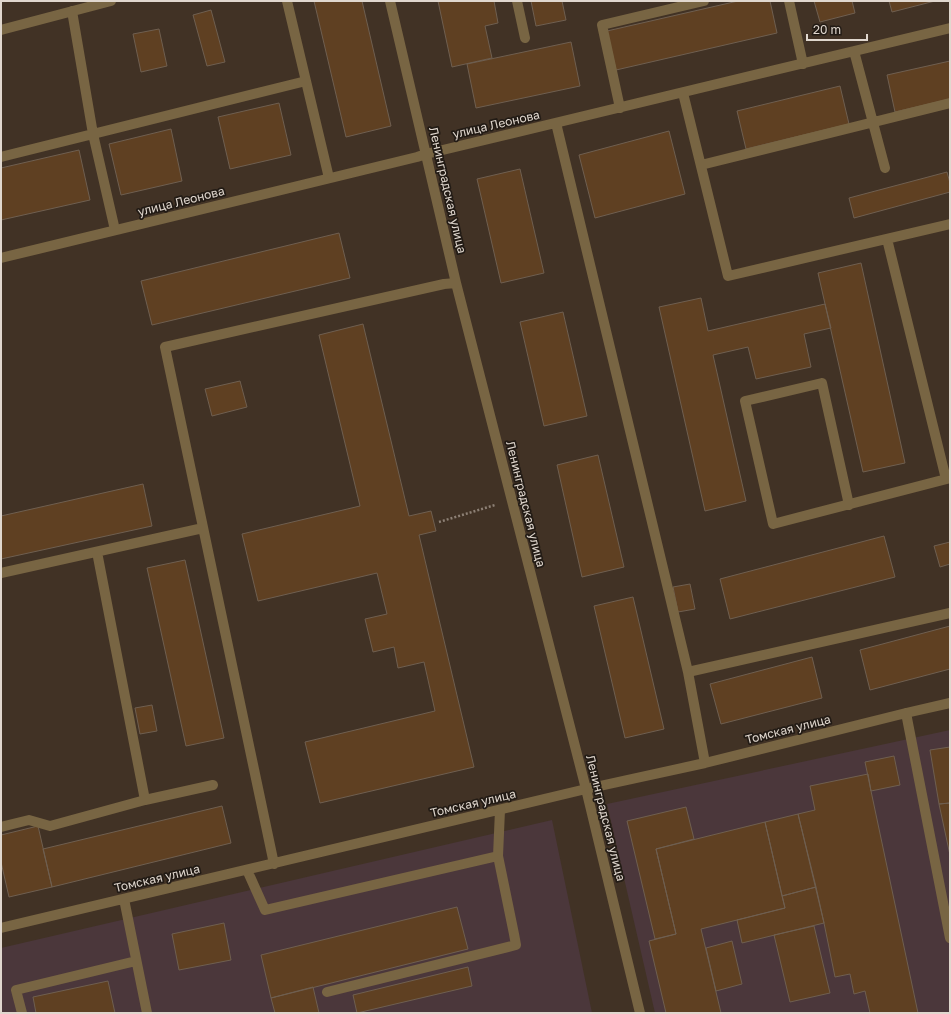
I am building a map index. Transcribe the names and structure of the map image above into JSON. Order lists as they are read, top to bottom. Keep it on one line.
{"streets":{"street":["улица Леонова","Ленинградская улица","Томская улица"]},"crossings":[["улица Леонова","Ленинградская улица"],["Ленинградская улица","Томская улица"]],"scale_bar":"20 m"}
